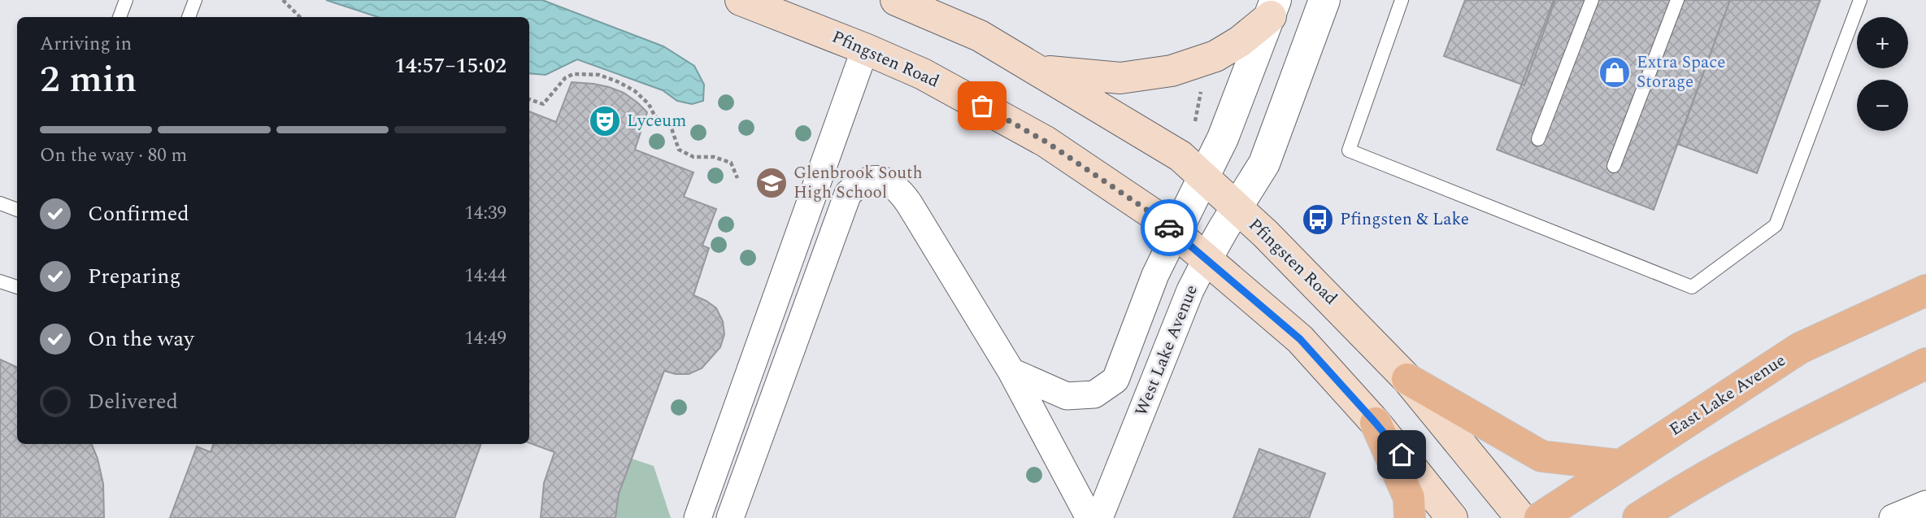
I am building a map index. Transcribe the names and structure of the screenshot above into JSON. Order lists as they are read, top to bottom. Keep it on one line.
{"streets":{"main road":["Pfingsten Road","East Lake Avenue"],"street":["West Lake Avenue"]},"crossings":[["Pfingsten Road","West Lake Avenue"]],"places":{"shop":["Extra Space Storage"],"theatre":["Lyceum"],"school or university":["Glenbrook South High School"],"bus stop":["Pfingsten & Lake"]},"page":{"map_buttons":["+","−"],"heading":["2 min","Arriving in","14:57–15:02"],"bar":"On the way · 80 m","list":[["Confirmed","14:39"],["Preparing","14:44"],["On the way","14:49"],"Delivered"]}}
